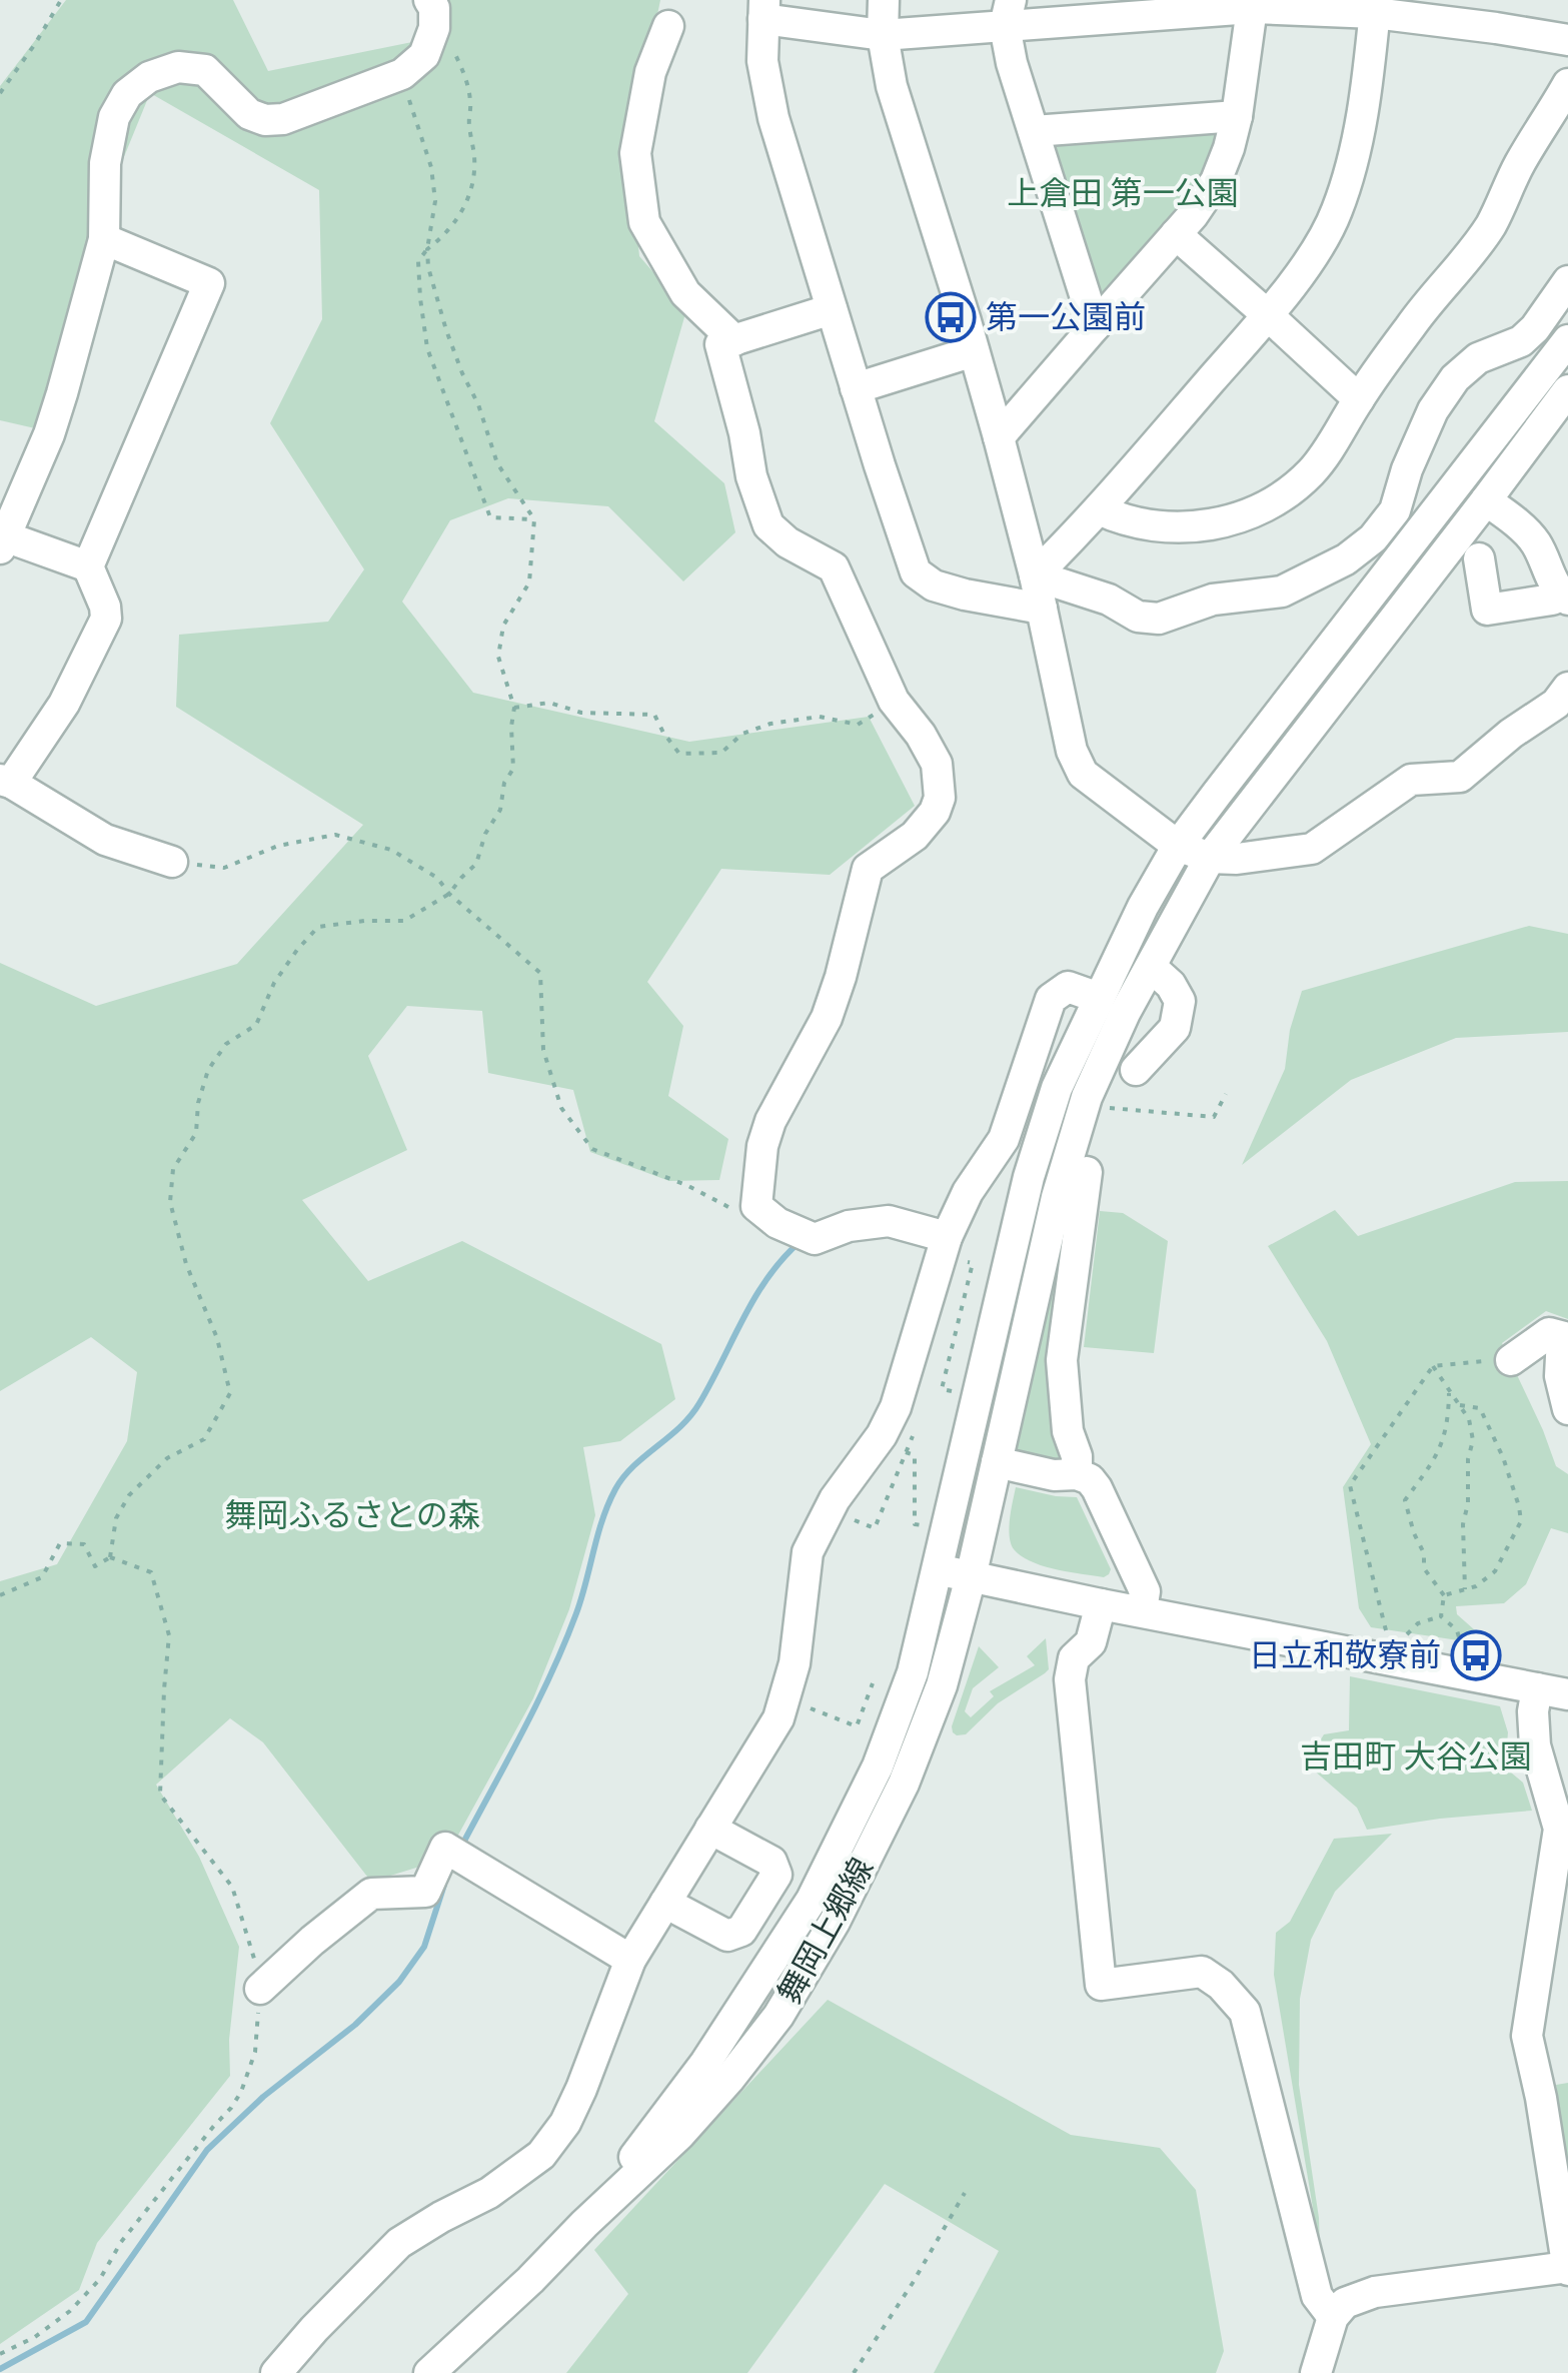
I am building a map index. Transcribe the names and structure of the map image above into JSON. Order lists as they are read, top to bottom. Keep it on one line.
{"streets":{"street":["舞岡上郷線"]},"parks":["上倉田 第一公園","舞岡ふるさとの森","吉田町 大谷公園"],"places":{"bus stop":["第一公園前","日立和敬寮前"]}}
